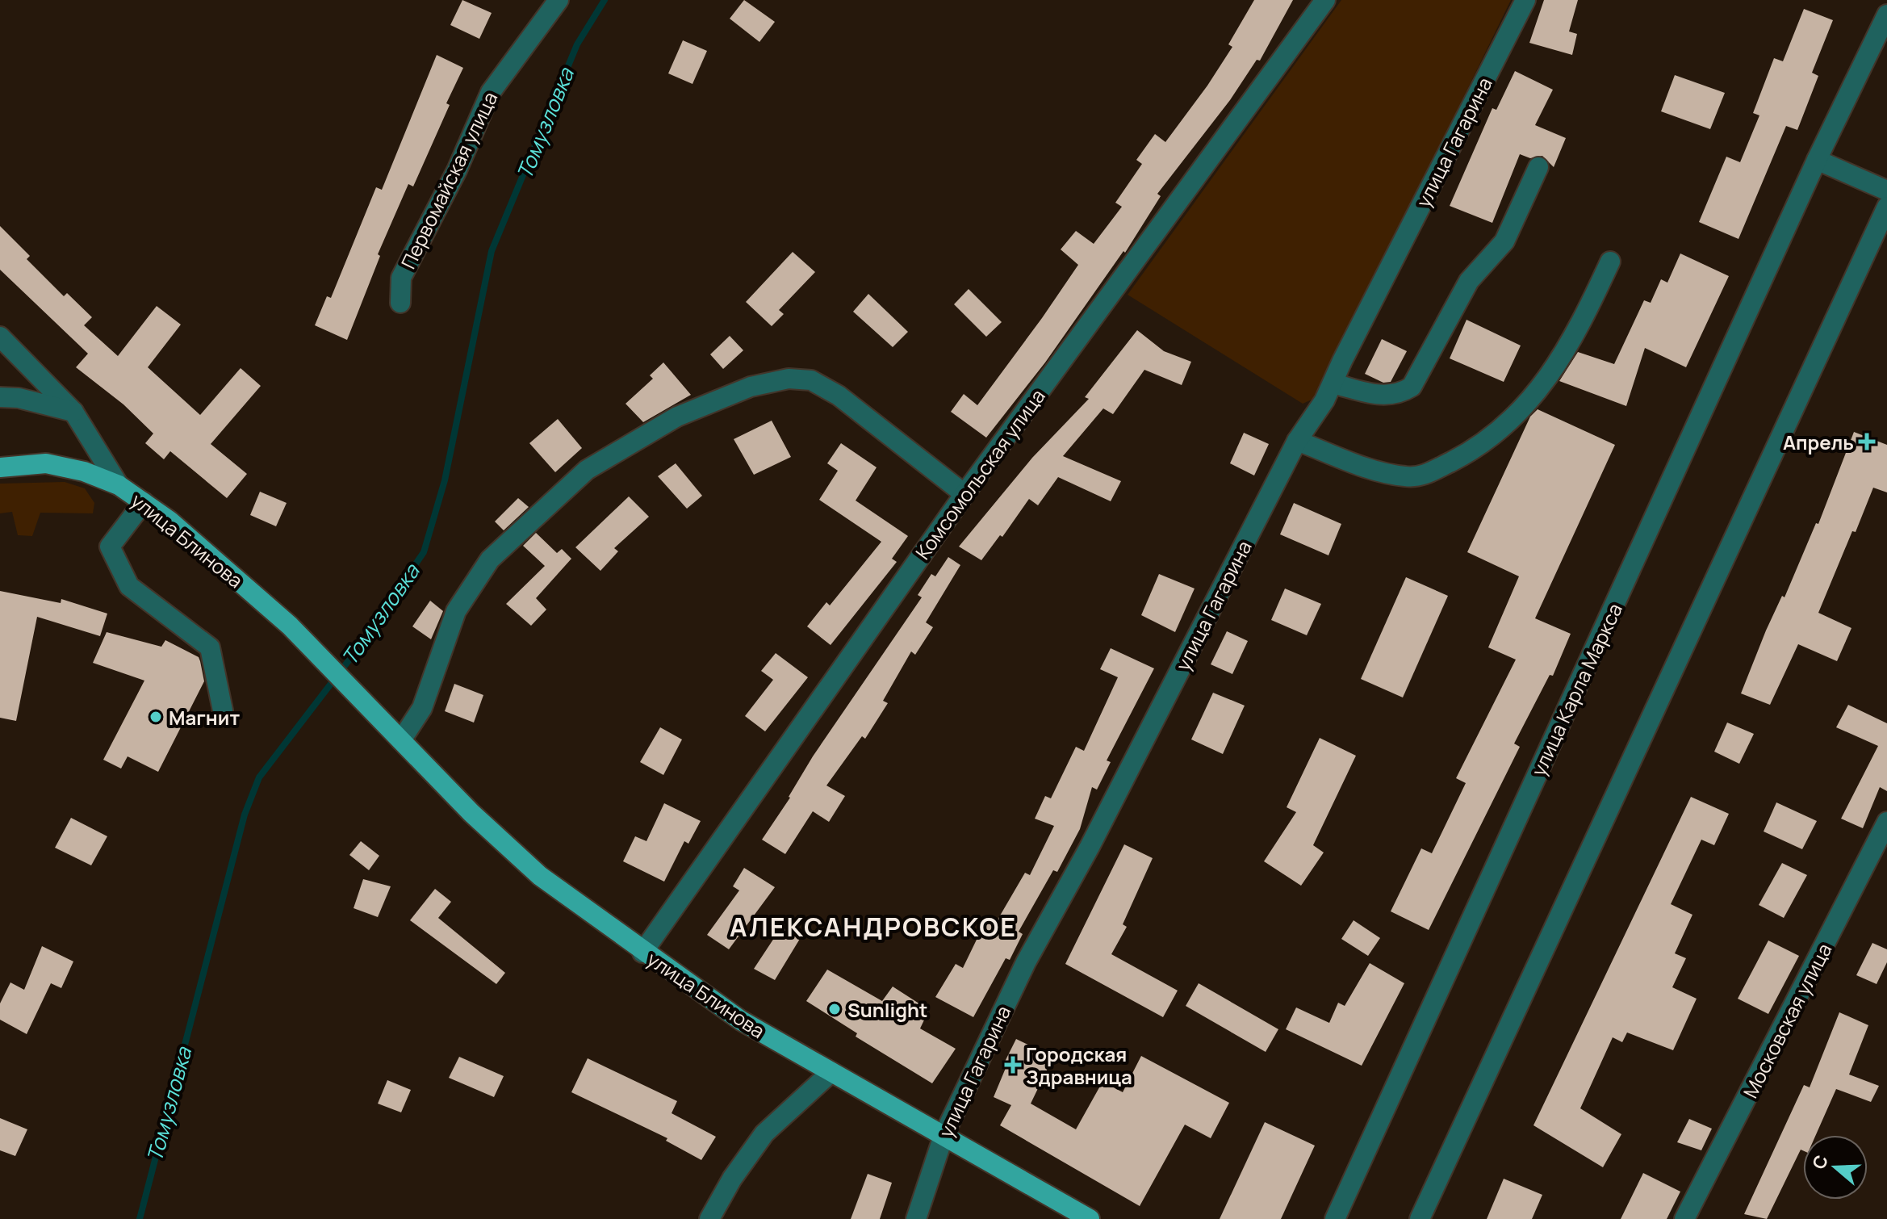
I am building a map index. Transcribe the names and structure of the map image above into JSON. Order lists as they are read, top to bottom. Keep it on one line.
{"streets":{"main road":["улица Блинова"],"street":["улица Гагарина","Первомайская улица","Комсомольская улица","улица Карла Маркса","Московская улица"]},"crossings":[["улица Гагарина","улица Блинова"],["Комсомольская улица","улица Блинова"]],"districts":["АЛЕКСАНДРОВСКОЕ"],"water":["Томузловка"],"places":{"health":["Апрель","Городская Здравница"],"other":["Магнит","Sunlight"]},"north":"left"}
